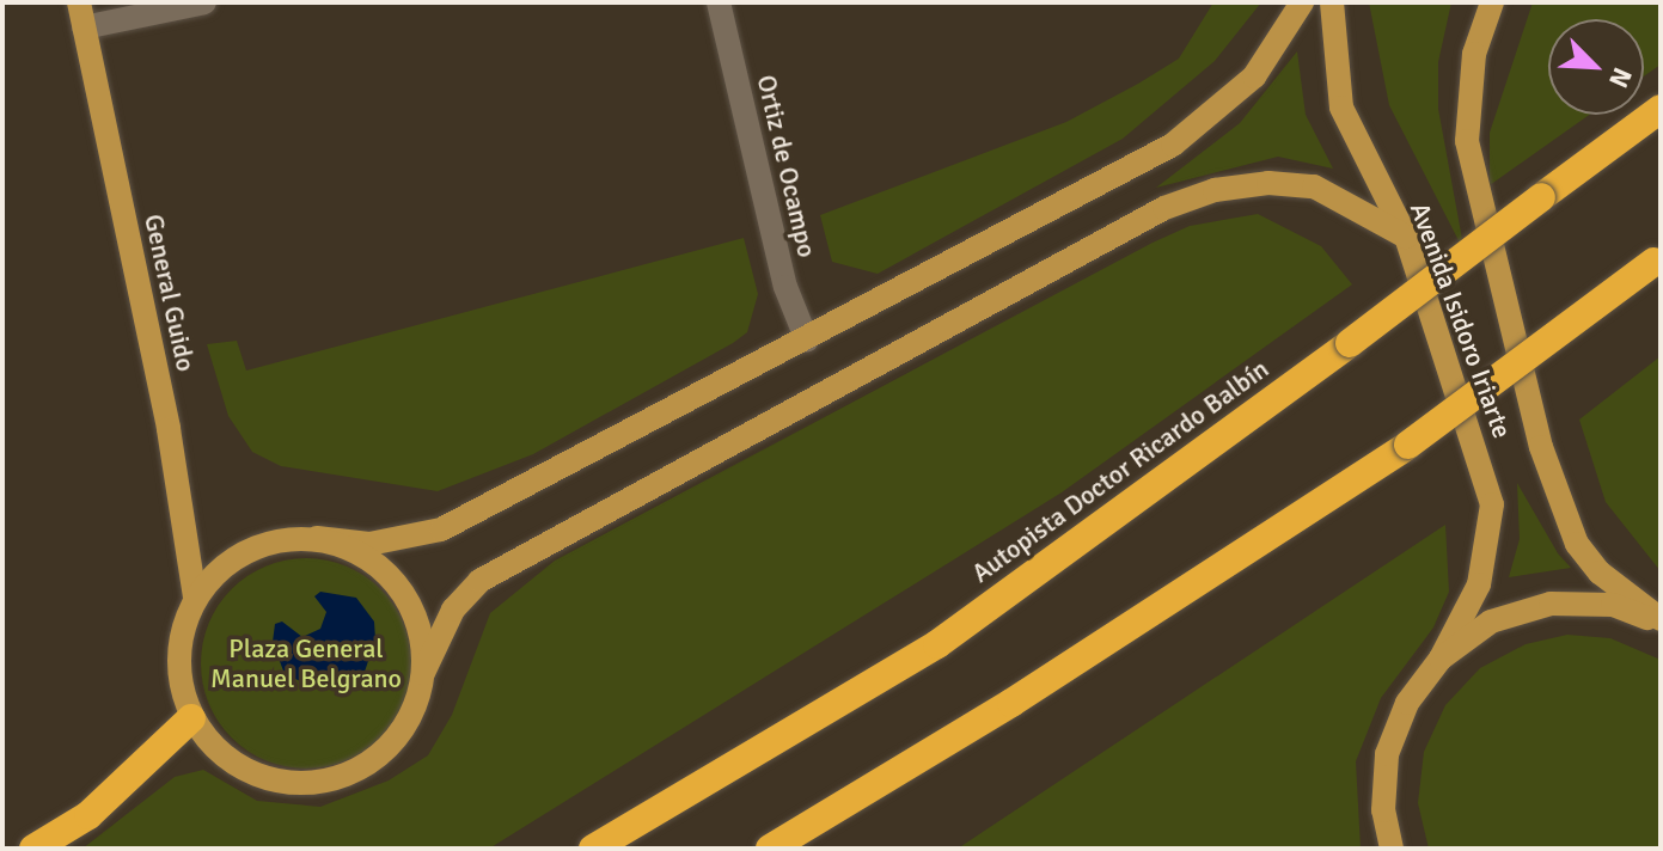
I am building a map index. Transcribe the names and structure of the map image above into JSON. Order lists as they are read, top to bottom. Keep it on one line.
{"streets":{"highway":["Autopista Doctor Ricardo Balbín"],"main road":["General Guido","Avenida Isidoro Iriarte"],"street":["Ortiz de Ocampo"]},"parks":["Plaza General Manuel Belgrano"],"north":"bottom right"}
